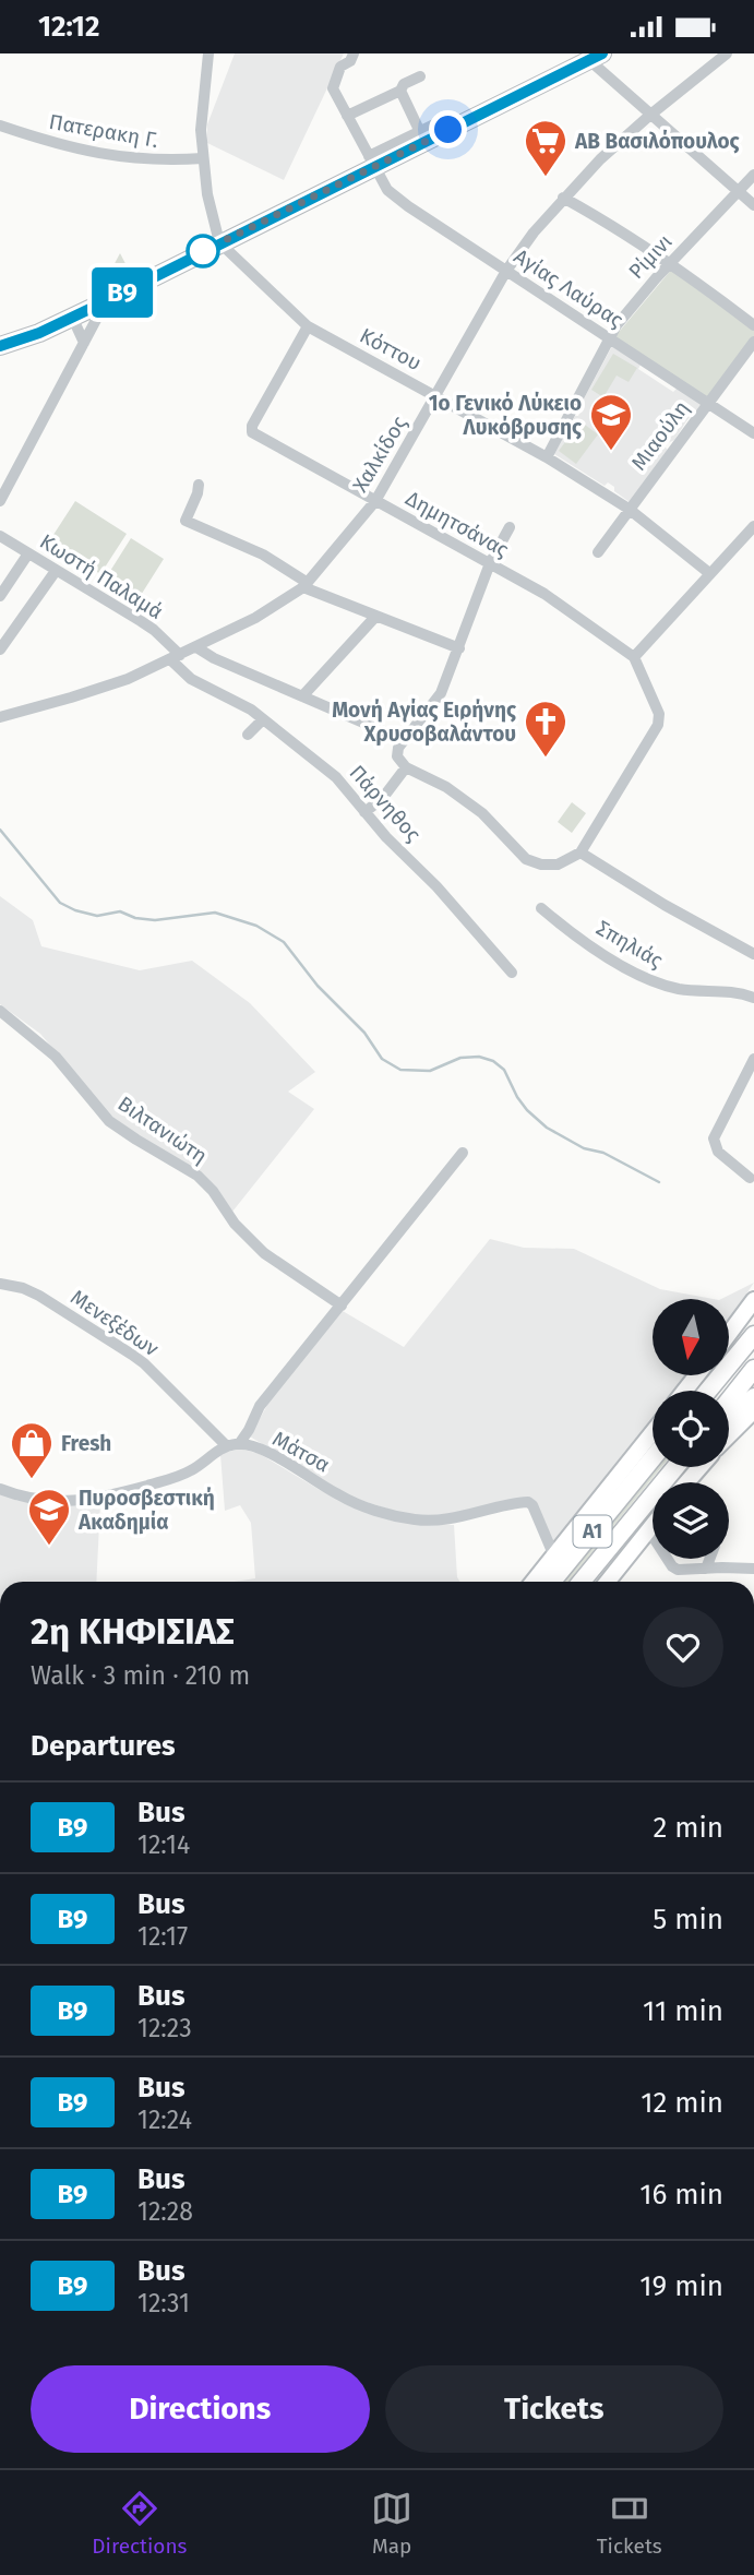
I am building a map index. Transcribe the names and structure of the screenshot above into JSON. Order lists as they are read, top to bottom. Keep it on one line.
{"streets":{"highway":["Α1"],"street":["Πατερακη Γ.","Ρίμινι","Αγίας Λαύρας","Κόττου","Μιαούλη","Χαλκίδος","Δημητσάνας","Κωστή Παλαμά","Πάρνηθος","Σπηλιάς","Βιλτανιώτη","Μενεξέδων","Μάτσα"]},"crossings":[["Ρίμινι","Αγίας Λαύρας"],["Ρίμινι","Κόττου"],["Αγίας Λαύρας","Μιαούλη"],["Αγίας Λαύρας","Χαλκίδος"],["Κόττου","Μιαούλη"],["Κόττου","Χαλκίδος"],["Κόττου","Δημητσάνας"],["Χαλκίδος","Δημητσάνας"],["Χαλκίδος","Κωστή Παλαμά"],["Χαλκίδος","Πάρνηθος"],["Κωστή Παλαμά","Πάρνηθος"],["Μενεξέδων","Μάτσα"]],"places":{"supermarket":["ΑΒ Βασιλόπουλος"],"school or university":["1ο Γενικό Λύκειο Λυκόβρυσης","Πυροσβεστική Ακαδημία"],"church":["Μονή Αγίας Ειρήνης Χρυσοβαλάντου"],"shop":["Fresh"]},"lines":["bus line Β9"],"north":"bottom","page":{"status":"12:12","on_map":"Β9","heading":[["2η ΚΗΦΙΣΙΑΣ","Walk · 3 min · 210 m"],"Departures"],"list":[{"mark":"Β9","name":"Bus","note":"12:14","value":"2 min"},{"mark":"Β9","name":"Bus","note":"12:17","value":"5 min"},{"mark":"Β9","name":"Bus","note":"12:23","value":"11 min"},{"mark":"Β9","name":"Bus","note":"12:24","value":"12 min"},{"mark":"Β9","name":"Bus","note":"12:28","value":"16 min"},{"mark":"Β9","name":"Bus","note":"12:31","value":"19 min"}],"buttons":["Directions","Tickets"],"tabs":["Directions","Map","Tickets"]}}
